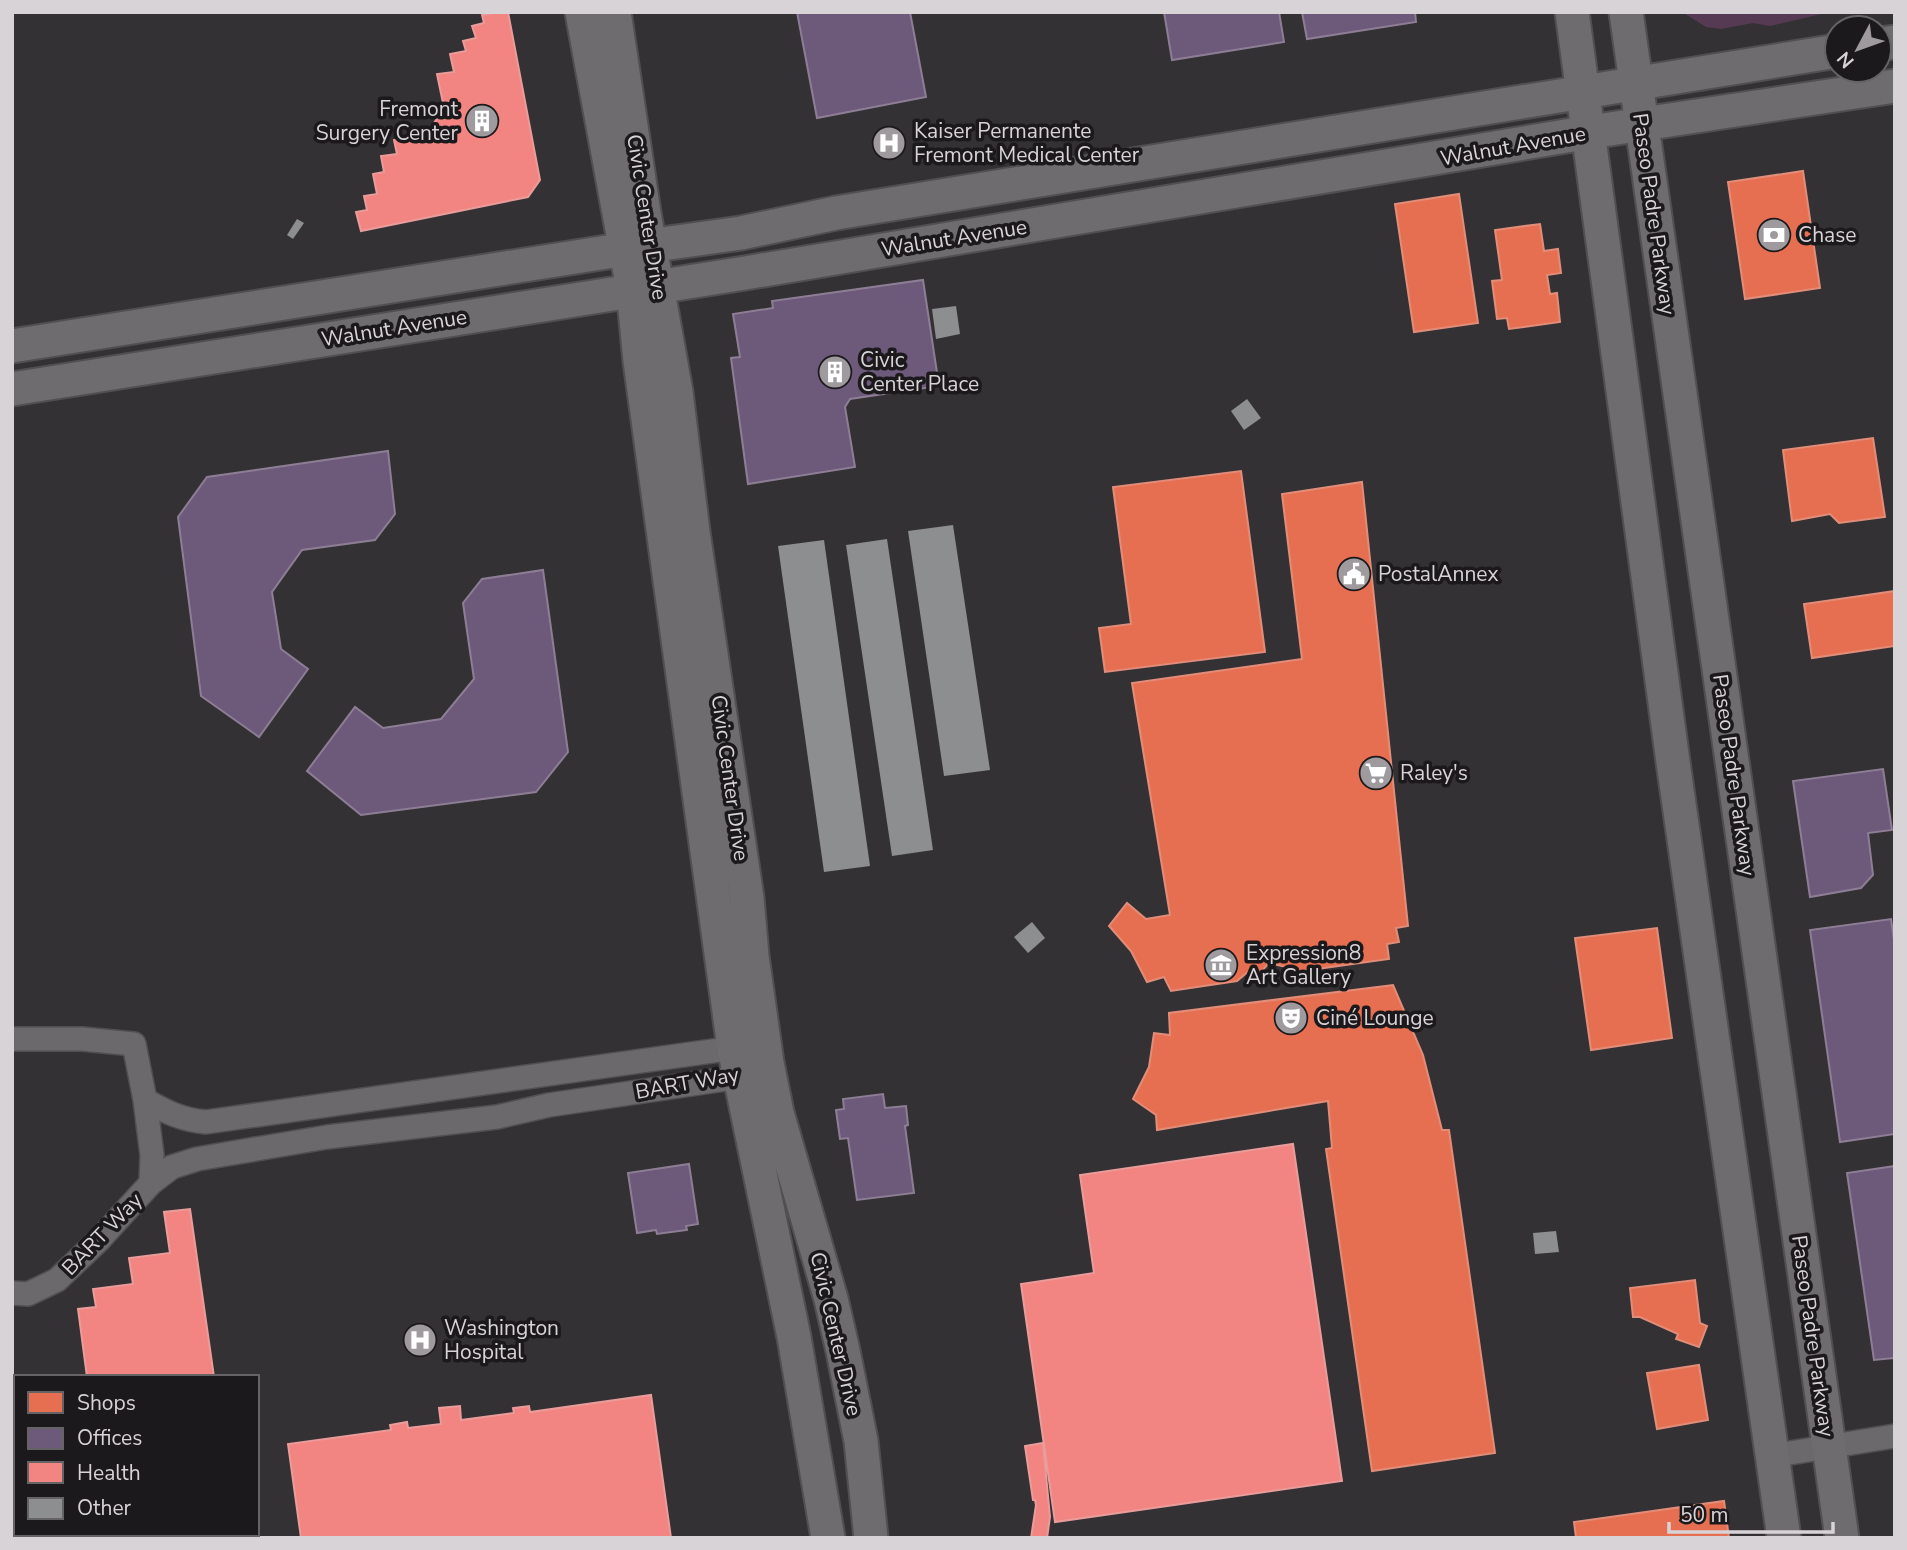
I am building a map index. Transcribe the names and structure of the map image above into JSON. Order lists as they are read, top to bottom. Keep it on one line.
{"streets":{"main road":["Walnut Avenue","Paseo Padre Parkway","Civic Center Drive"],"street":["BART Way"]},"crossings":[["Walnut Avenue","Paseo Padre Parkway"],["Walnut Avenue","Civic Center Drive"],["Civic Center Drive","BART Way"]],"places":{"building":["Fremont Surgery Center","Civic Center Place"],"hospital":["Kaiser Permanente Fremont Medical Center","Washington Hospital"],"bank":["Chase"],"public building":["PostalAnnex"],"supermarket":["Raley's"],"museum":["Expression8 Art Gallery"],"theatre":["Ciné Lounge"]},"legend":["Shops","Offices","Health","Other"],"scale_bar":"50 m","north":"bottom left"}
